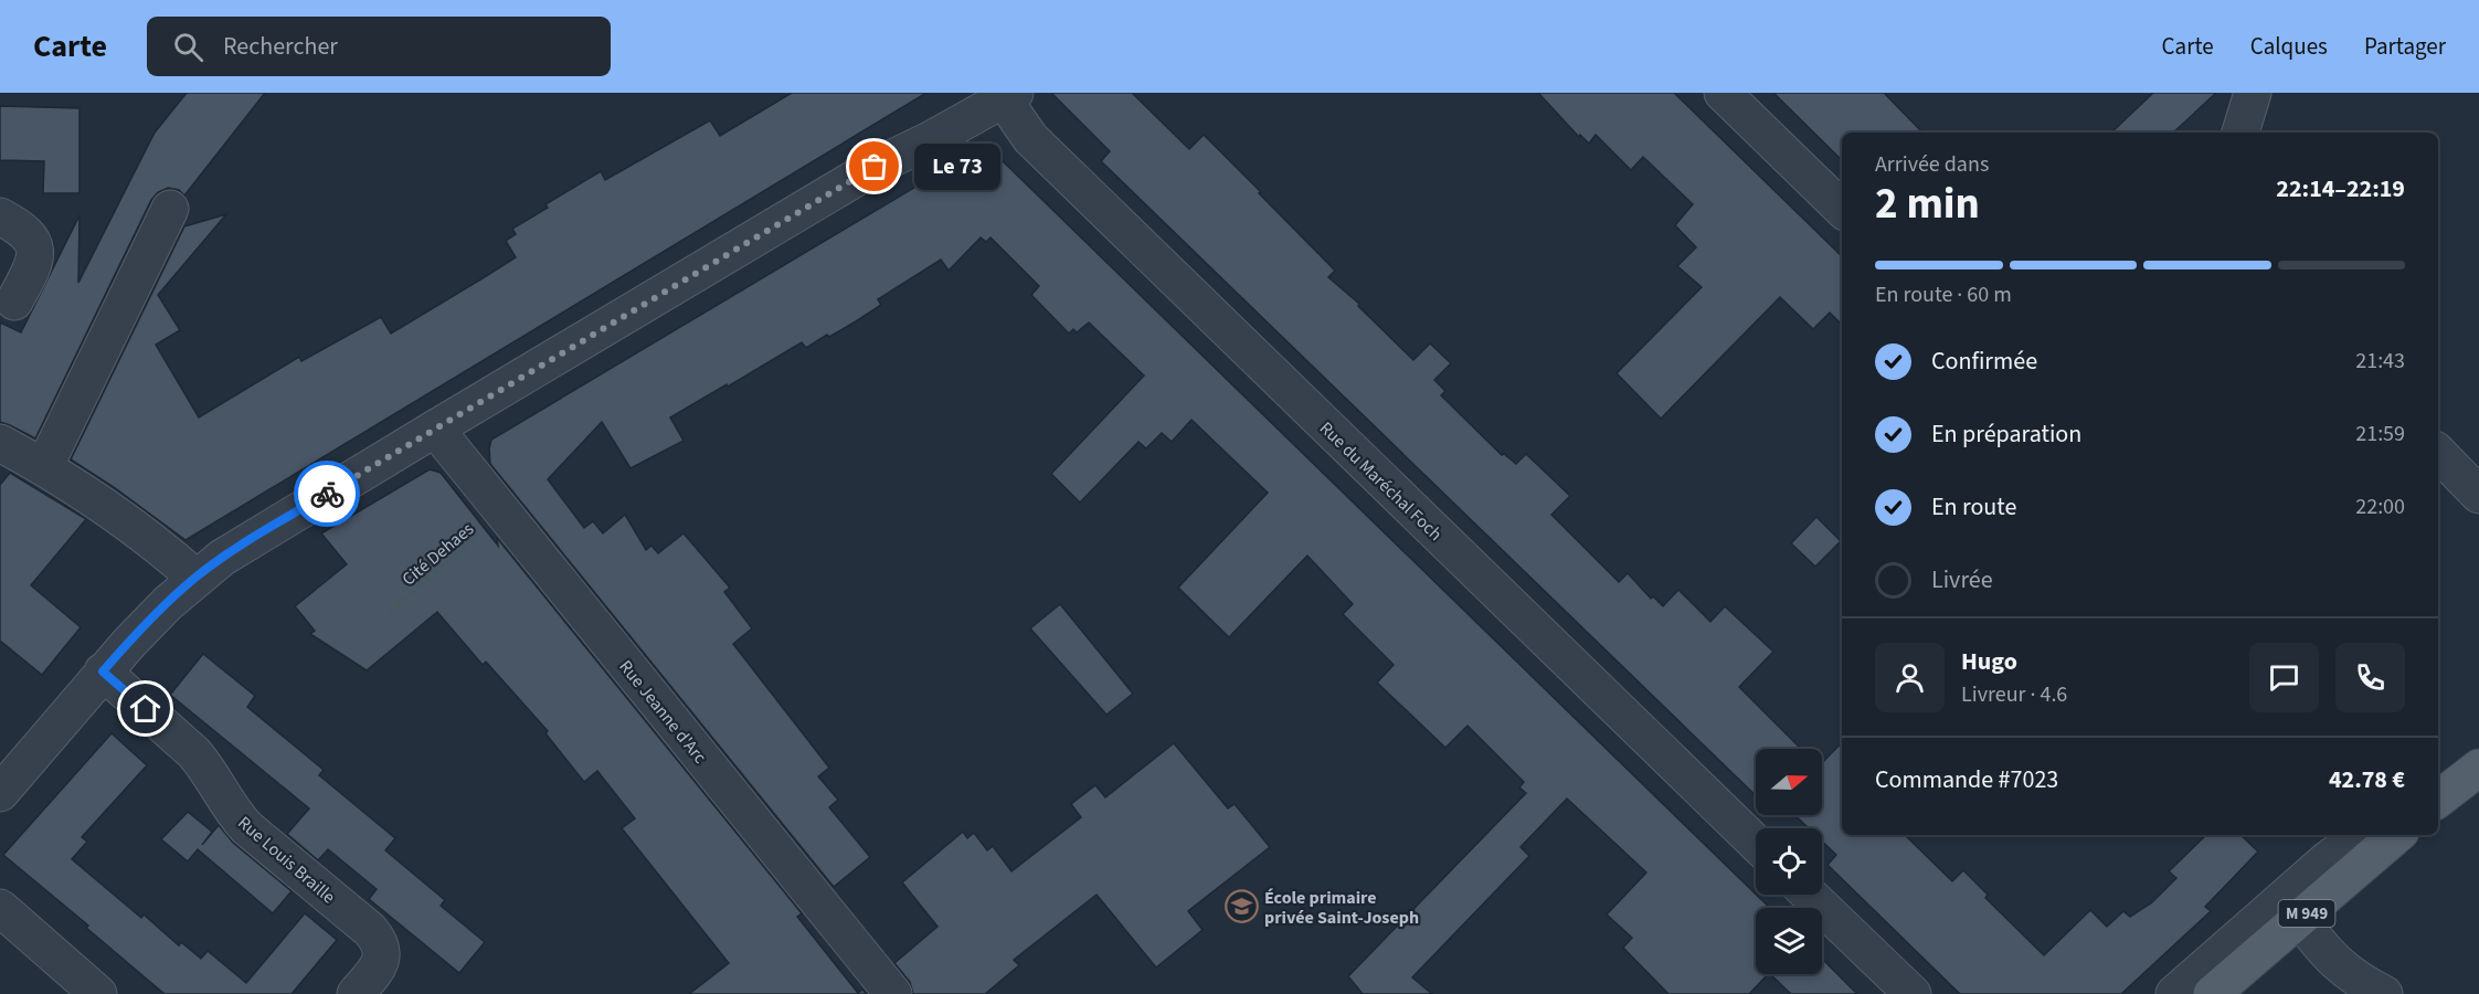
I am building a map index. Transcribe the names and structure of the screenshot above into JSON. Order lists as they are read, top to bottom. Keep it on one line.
{"streets":{"main road":["M 949"],"street":["Rue du Maréchal Foch","Rue Jeanne d'Arc","Rue Louis Braille"],"path":["Cité Dehaes"]},"crossings":[["Cité Dehaes","Rue Jeanne d'Arc"]],"places":{"other":["Le 73"],"school or university":["École primaire privée Saint-Joseph"]},"north":"right","page":{"header":"Carte","search":"Rechercher","nav":["Carte","Calques","Partager"],"heading":["2 min","Arrivée dans","22:14–22:19"],"panel":["Hugo","Livreur · 4.6","Commande #7023","42.78 €"],"bubble":"Le 73","bar":"En route · 60 m","list":[["Confirmée","21:43"],["En préparation","21:59"],["En route","22:00"],"Livrée"]}}
